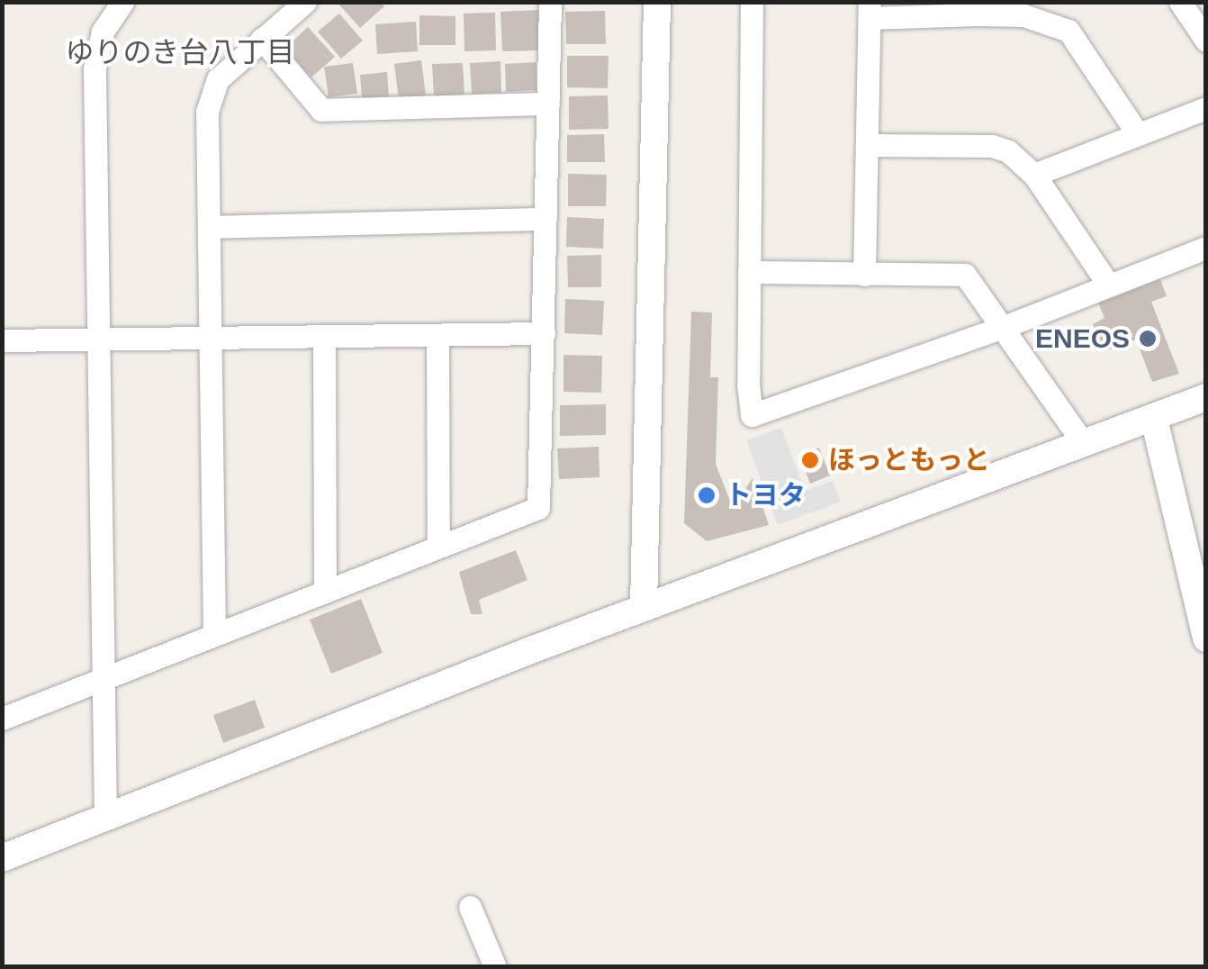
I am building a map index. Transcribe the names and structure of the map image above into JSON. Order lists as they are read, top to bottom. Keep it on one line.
{"districts":["ゆりのき台八丁目"],"places":["ENEOS","ほっともっと","トヨタ"]}
